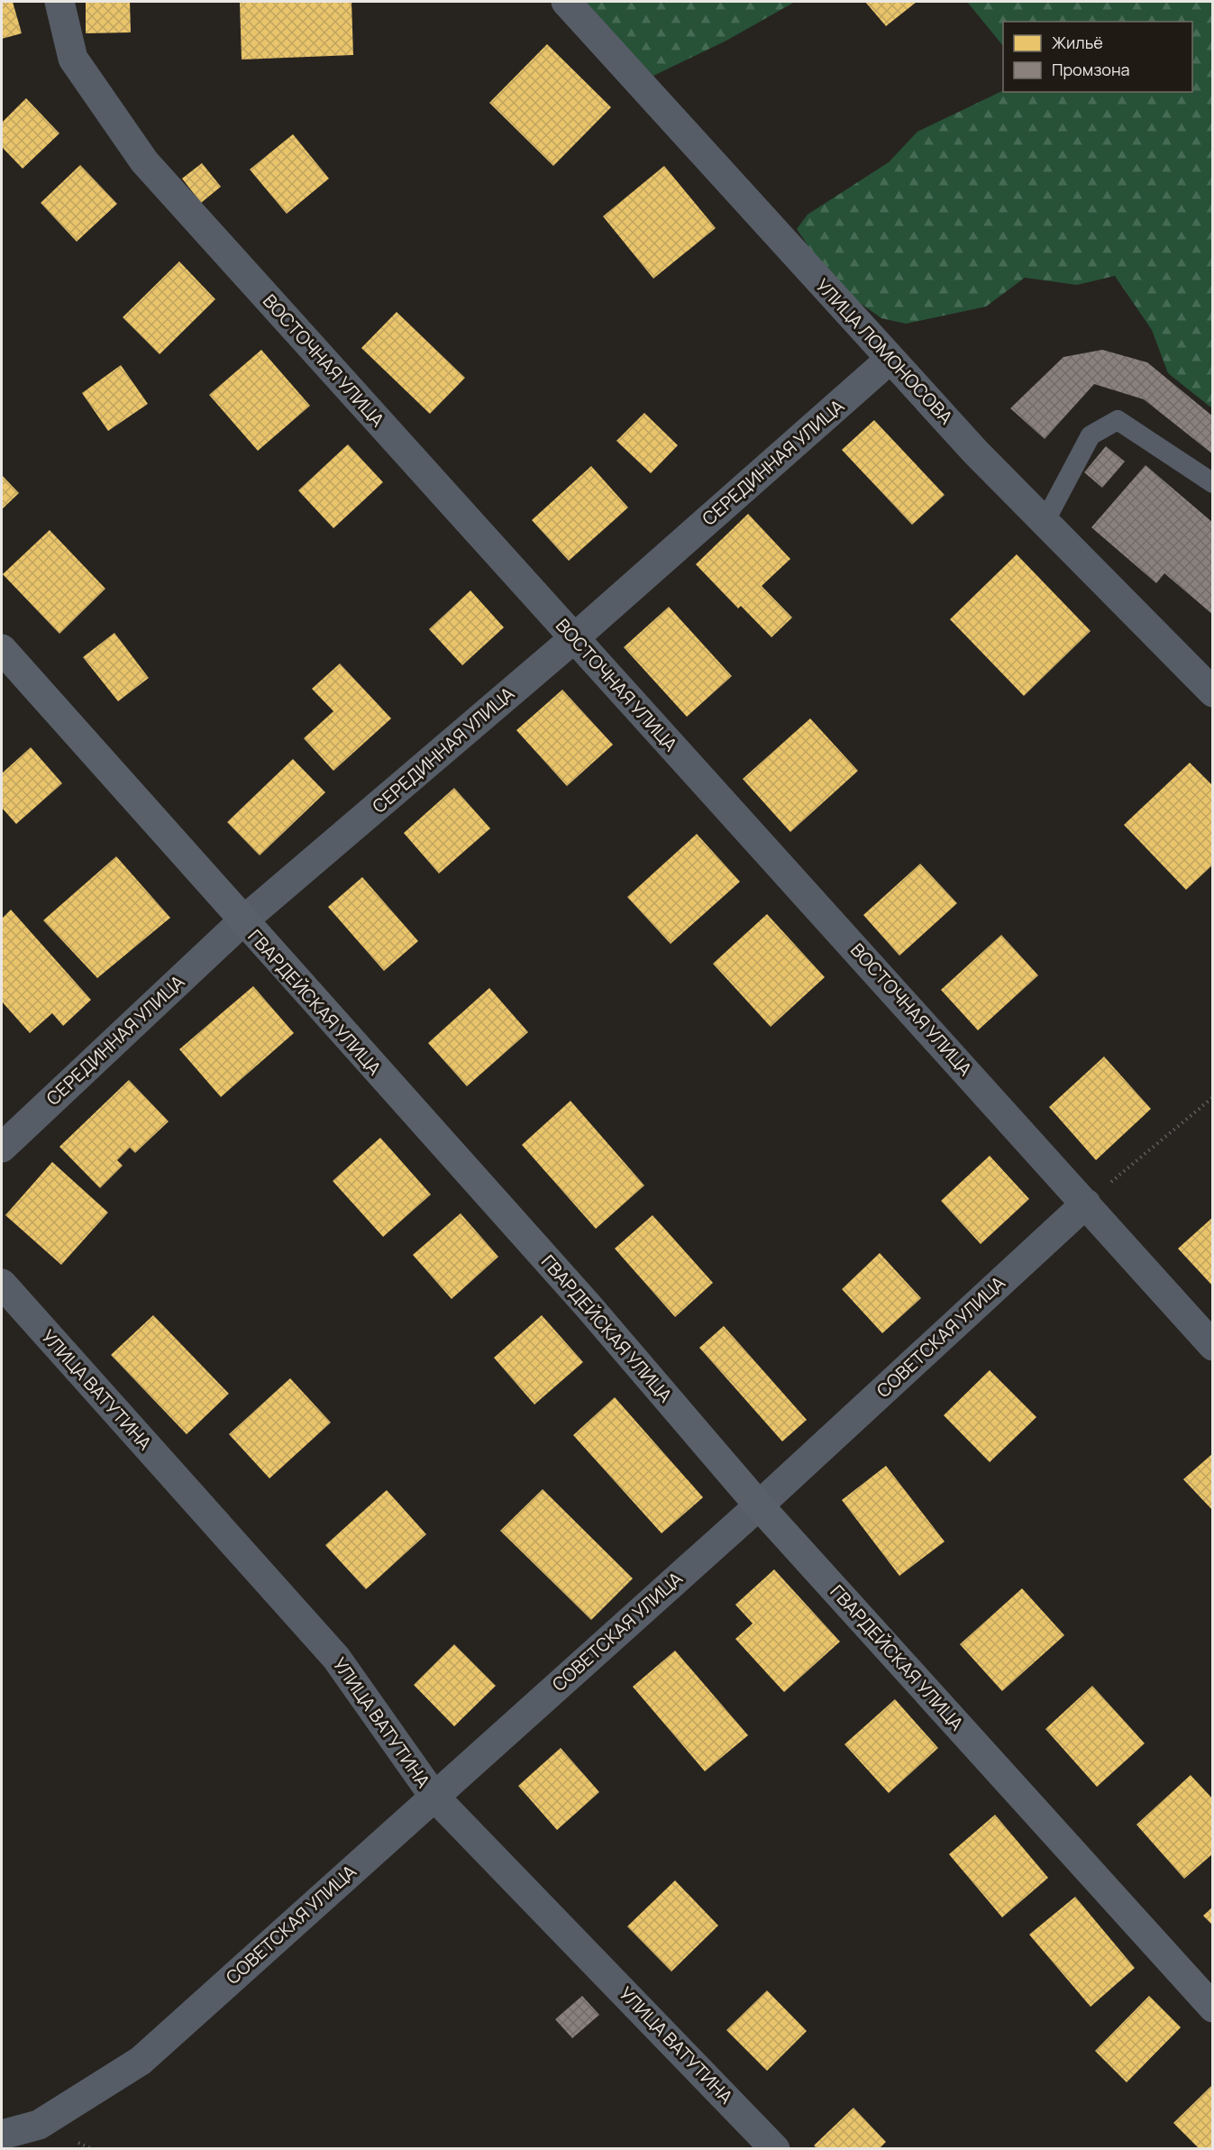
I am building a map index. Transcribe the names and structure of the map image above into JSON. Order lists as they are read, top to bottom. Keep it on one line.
{"streets":{"street":["УЛИЦА ЛОМОНОСОВА","ВОСТОЧНАЯ УЛИЦА","СЕРЕДИННАЯ УЛИЦА","ГВАРДЕЙСКАЯ УЛИЦА","СОВЕТСКАЯ УЛИЦА","УЛИЦА ВАТУТИНА"]},"crossings":[["УЛИЦА ЛОМОНОСОВА","СЕРЕДИННАЯ УЛИЦА"],["ВОСТОЧНАЯ УЛИЦА","СЕРЕДИННАЯ УЛИЦА"],["ВОСТОЧНАЯ УЛИЦА","СОВЕТСКАЯ УЛИЦА"],["СЕРЕДИННАЯ УЛИЦА","ГВАРДЕЙСКАЯ УЛИЦА"],["ГВАРДЕЙСКАЯ УЛИЦА","СОВЕТСКАЯ УЛИЦА"],["СОВЕТСКАЯ УЛИЦА","УЛИЦА ВАТУТИНА"]],"legend":["Жильё","Промзона"]}
